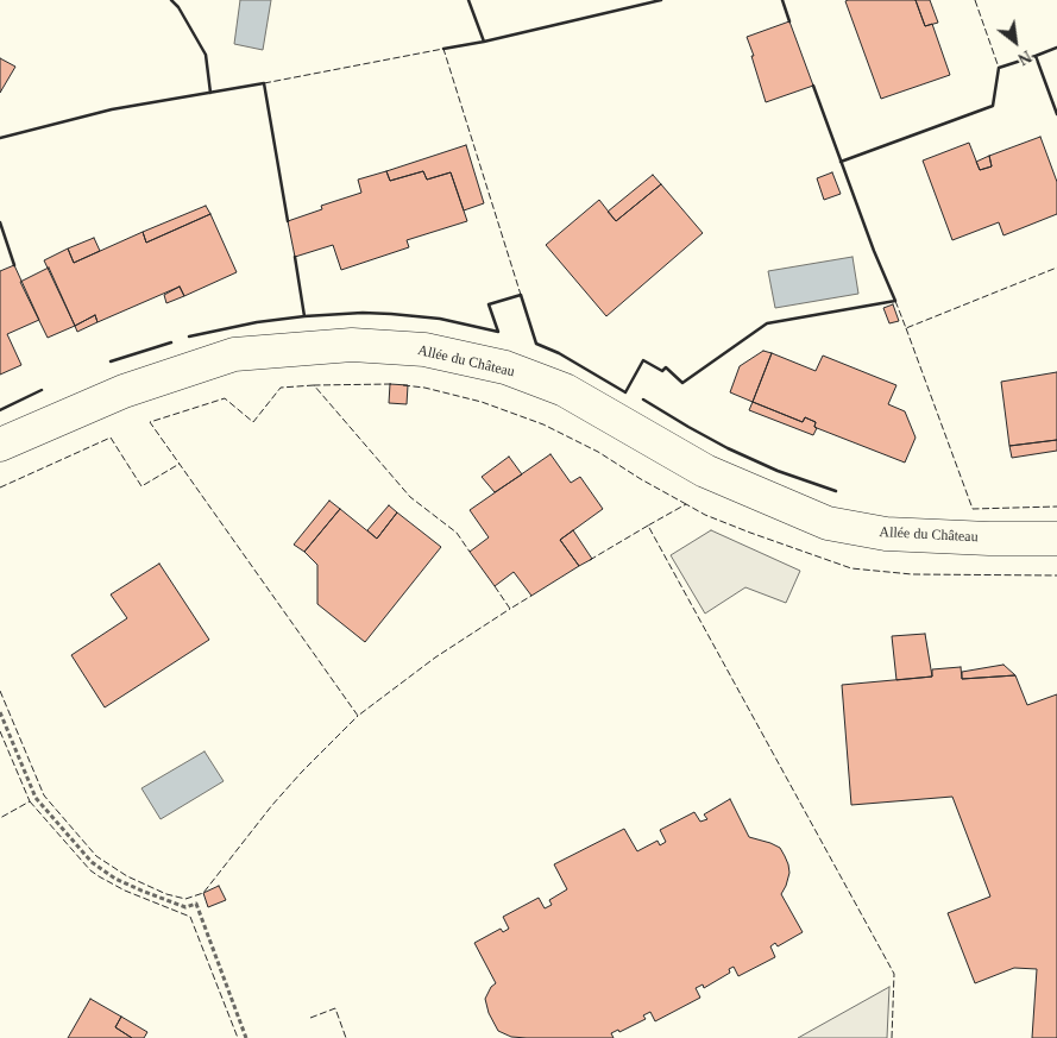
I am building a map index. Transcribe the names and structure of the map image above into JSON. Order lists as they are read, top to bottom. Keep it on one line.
{"streets":{"street":["Allée du Château"]},"north":"bottom right"}
